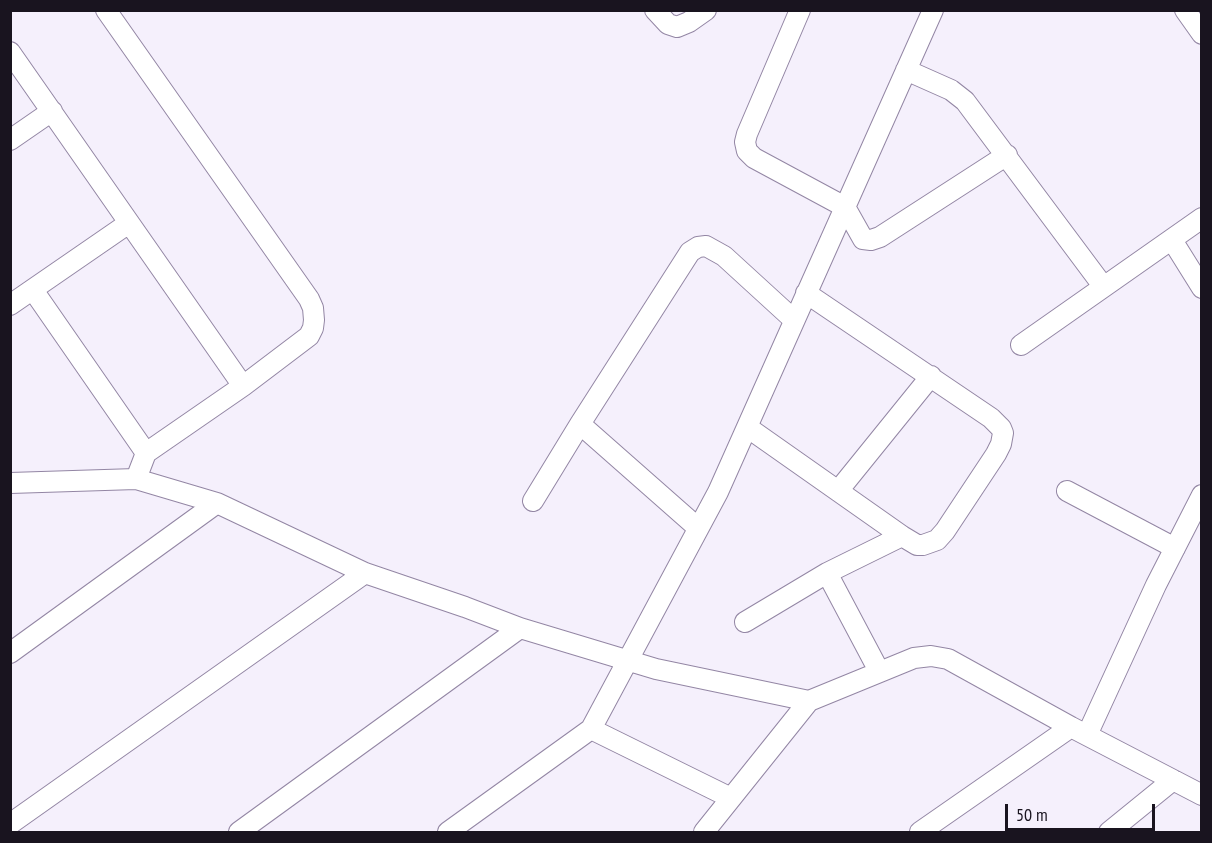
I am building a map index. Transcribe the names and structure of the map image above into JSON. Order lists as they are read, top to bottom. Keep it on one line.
{"scale_bar":"50 m"}
